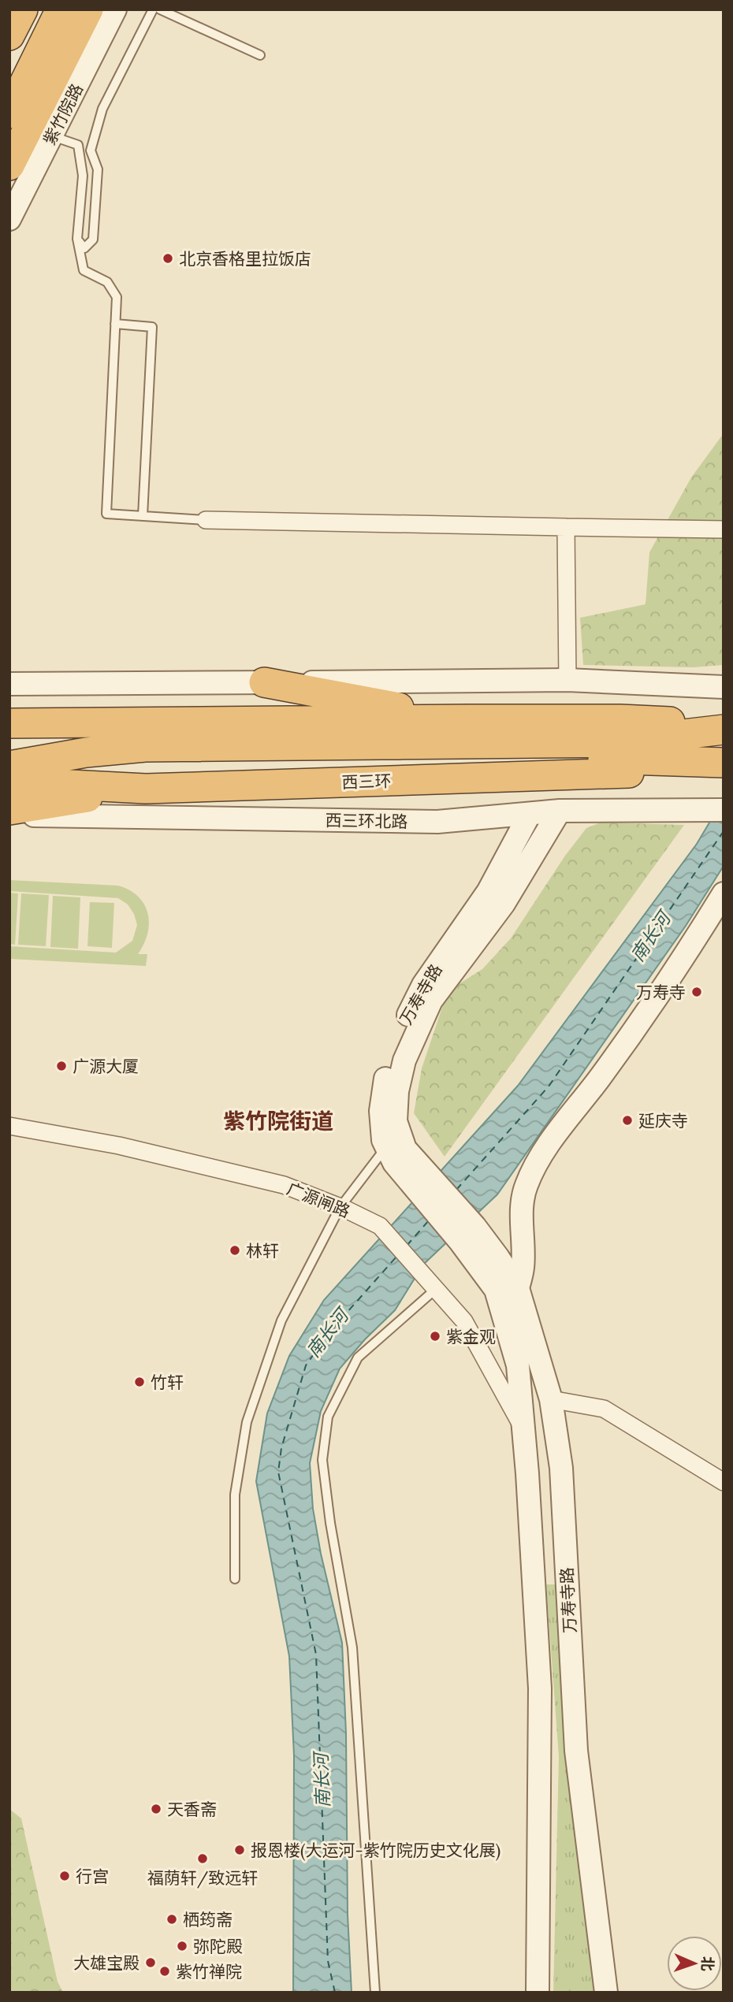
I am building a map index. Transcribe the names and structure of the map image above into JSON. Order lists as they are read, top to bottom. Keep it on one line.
{"streets":{"highway":["紫竹院路","西三环"],"street":["西三环北路","万寿寺路","广源闸路"]},"crossings":[["西三环北路","万寿寺路"],["万寿寺路","广源闸路"]],"districts":["紫竹院街道"],"water":["南长河"],"places":["北京香格里拉饭店","万寿寺","广源大厦","延庆寺","林轩","紫金观","竹轩","天香斋","报恩楼(大运河-紫竹院历史文化展)","福荫轩/致远轩","行宫","栖筠斋","弥陀殿","大雄宝殿","紫竹禅院"],"north":"right"}
